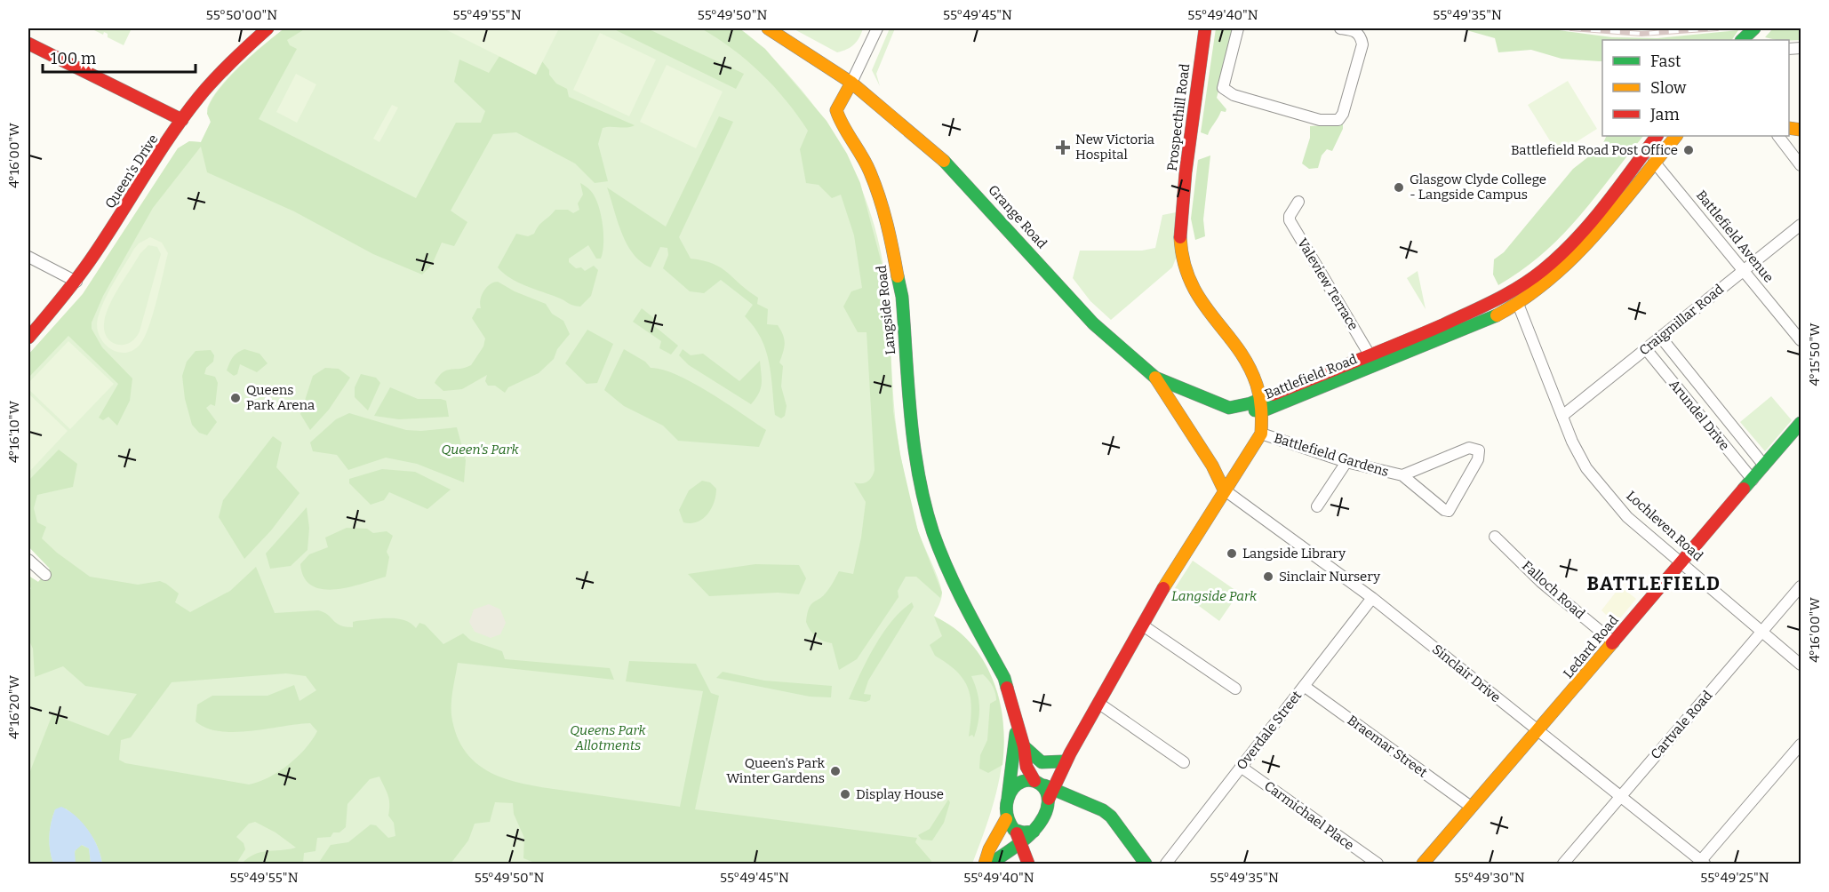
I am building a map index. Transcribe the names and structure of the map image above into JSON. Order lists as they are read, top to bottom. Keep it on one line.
{"streets":{"street":["Prospecthill Road","Queen's Drive","Grange Road","Battlefield Avenue","Valeview Terrace","Langside Road","Craigmillar Road","Battlefield Road","Arundel Drive","Battlefield Gardens","Lochleven Road","Falloch Road","Ledard Road","Sinclair Drive","Cartvale Road","Overdale Street","Braemar Street","Carmichael Place"]},"crossings":[["Prospecthill Road","Grange Road"],["Prospecthill Road","Battlefield Road"],["Grange Road","Langside Road"],["Grange Road","Battlefield Road"],["Grange Road","Sinclair Drive"],["Battlefield Avenue","Craigmillar Road"],["Battlefield Avenue","Battlefield Road"],["Valeview Terrace","Battlefield Road"],["Langside Road","Battlefield Road"],["Craigmillar Road","Arundel Drive"],["Craigmillar Road","Lochleven Road"],["Battlefield Road","Battlefield Gardens"],["Battlefield Road","Lochleven Road"],["Battlefield Road","Sinclair Drive"],["Arundel Drive","Ledard Road"],["Lochleven Road","Ledard Road"],["Lochleven Road","Cartvale Road"],["Falloch Road","Ledard Road"],["Ledard Road","Sinclair Drive"],["Ledard Road","Braemar Street"],["Sinclair Drive","Cartvale Road"],["Sinclair Drive","Overdale Street"],["Overdale Street","Braemar Street"],["Overdale Street","Carmichael Place"]],"districts":["BATTLEFIELD"],"parks":["Queen's Park","Langside Park","Queens Park Allotments"],"places":{"health":["New Victoria Hospital"],"other":["Battlefield Road Post Office","Glasgow Clyde College - Langside Campus","Queens Park Arena","Langside Library","Sinclair Nursery","Queen's Park Winter Gardens","Display House"]},"legend":["Fast","Slow","Jam"],"scale_bar":"100 m","coordinates":["55°50'00\"N","55°49'55\"N","55°49'50\"N","55°49'45\"N","55°49'40\"N","55°49'35\"N","4°16'00\"W","4°15'50\"W","4°16'10\"W","4°16'20\"W","55°49'30\"N","55°49'25\"N"]}
